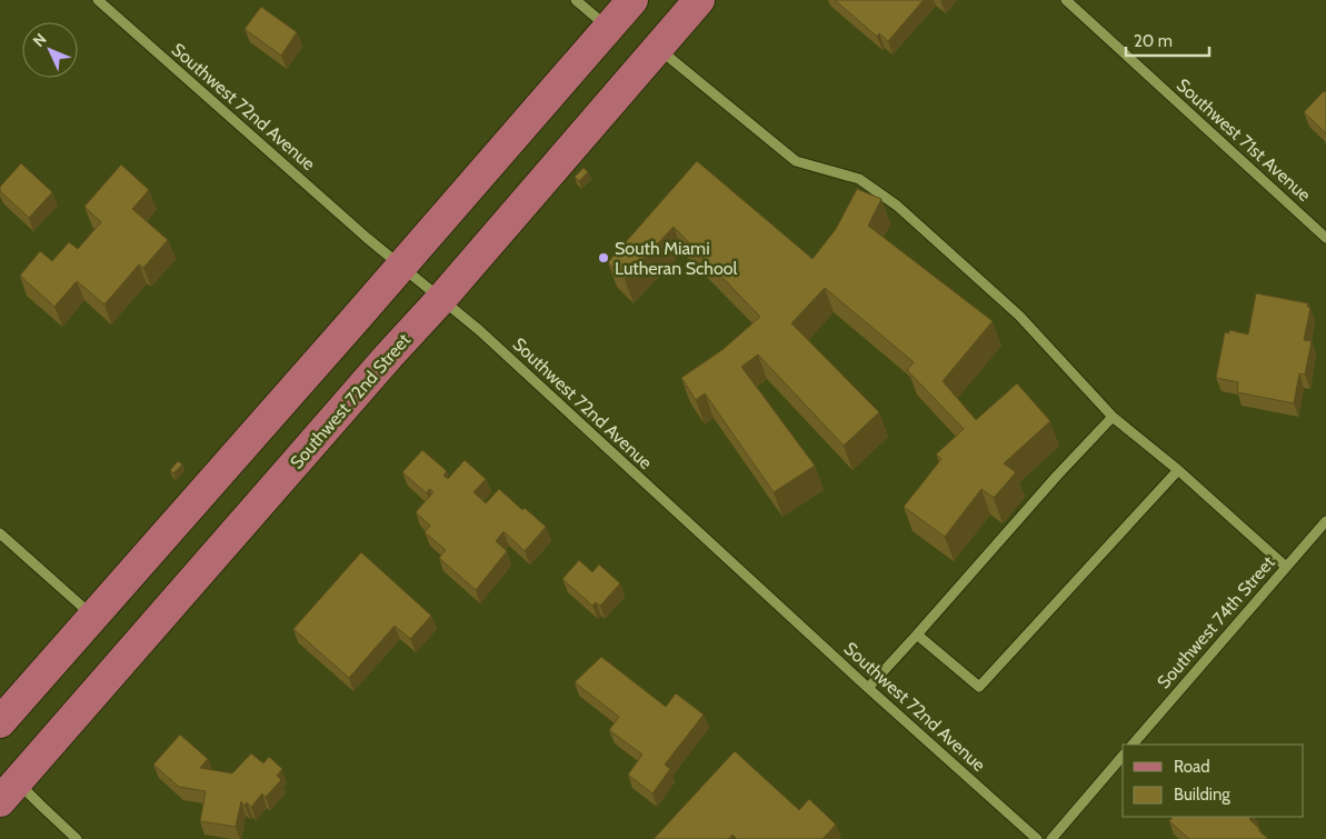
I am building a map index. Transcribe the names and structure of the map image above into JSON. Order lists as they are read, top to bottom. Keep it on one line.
{"streets":{"main road":["Southwest 72nd Street"],"street":["Southwest 72nd Avenue","Southwest 71st Avenue","Southwest 74th Street"]},"crossings":[["Southwest 72nd Avenue","Southwest 72nd Street"]],"places":["South Miami Lutheran School"],"legend":["Road","Building"],"scale_bar":"20 m","north":"top left"}
